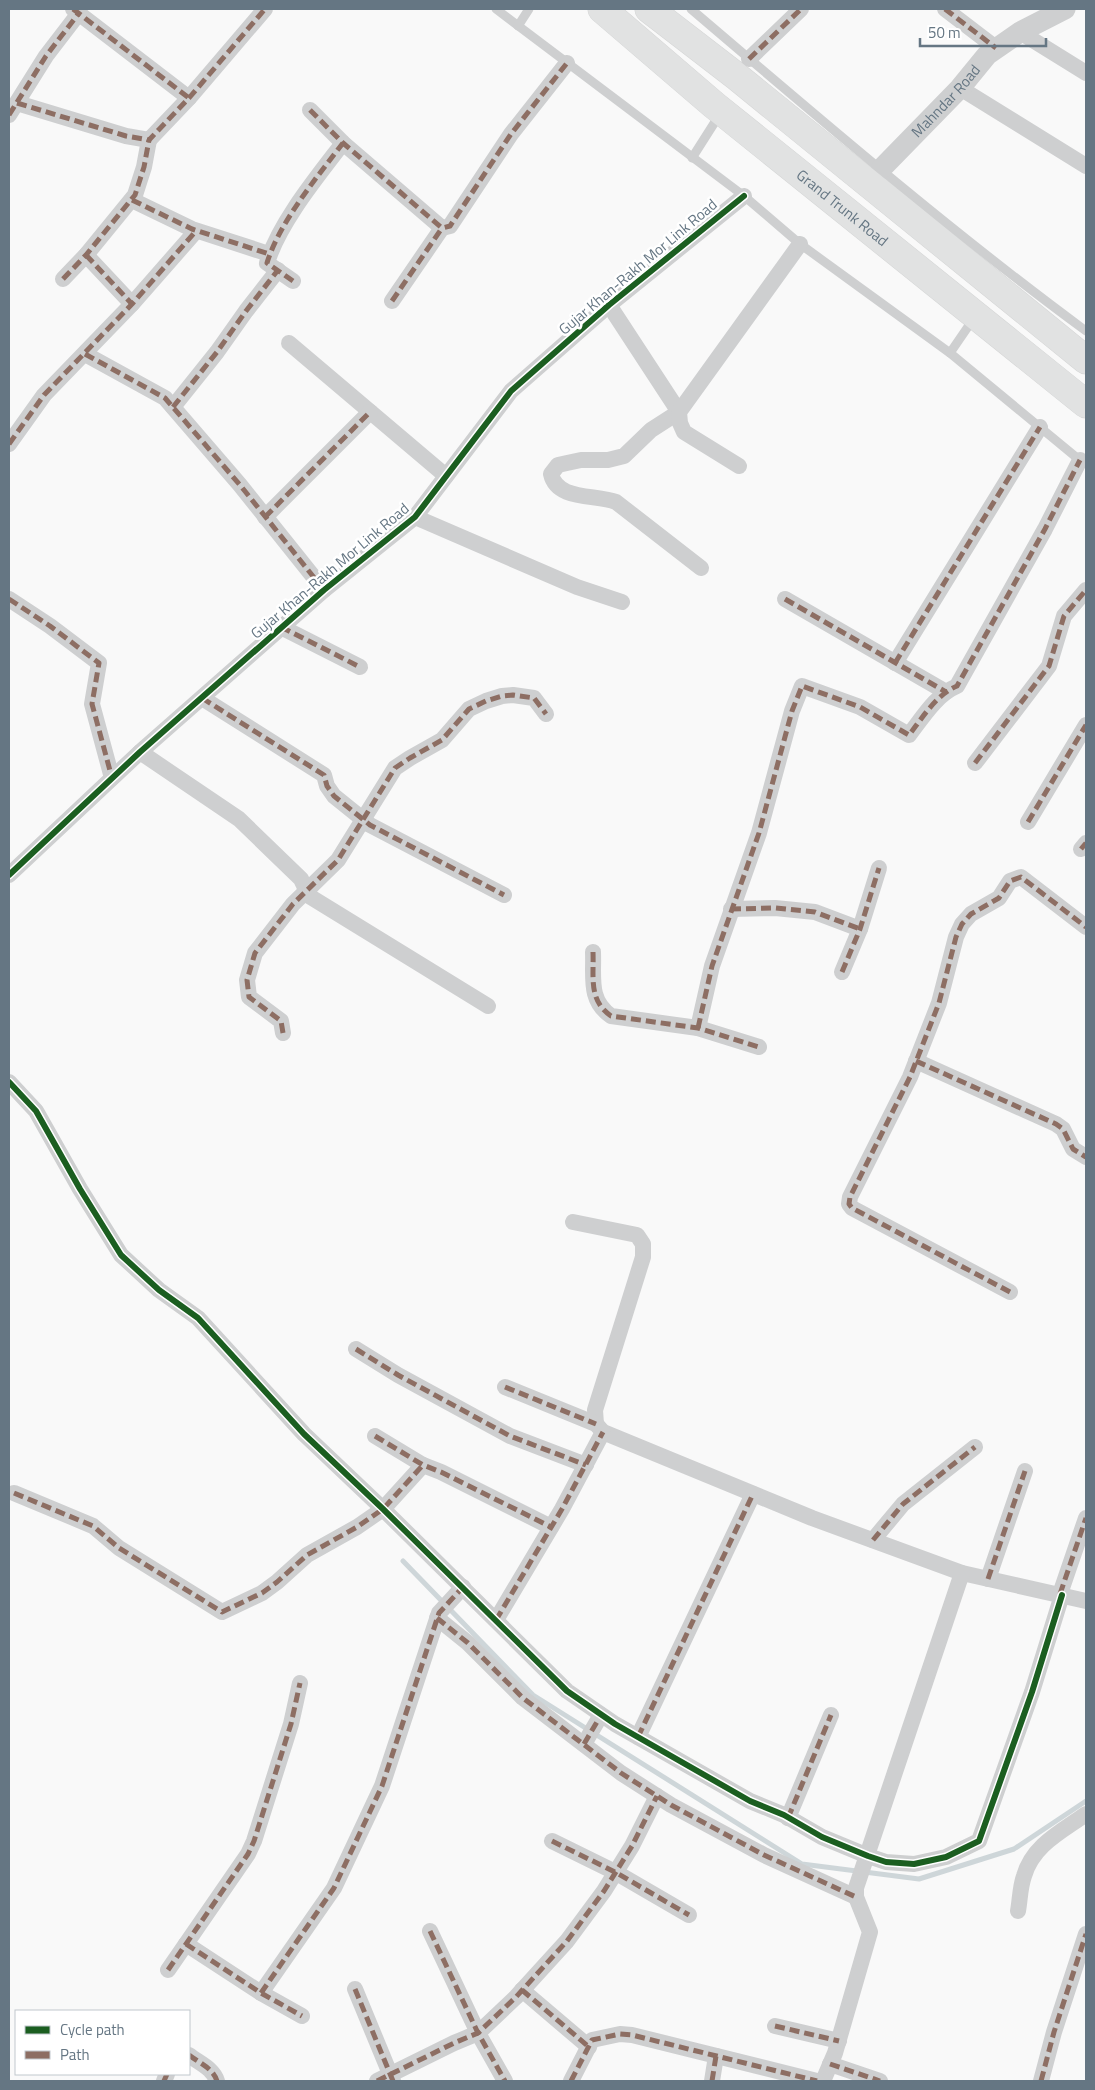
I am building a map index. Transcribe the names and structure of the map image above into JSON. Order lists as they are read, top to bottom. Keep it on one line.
{"streets":{"highway":["Grand Trunk Road"],"street":["Mahndar Road","Gujar Khan-Rakh Mor Link Road"]},"legend":["Cycle path","Path"],"scale_bar":"50 m"}
